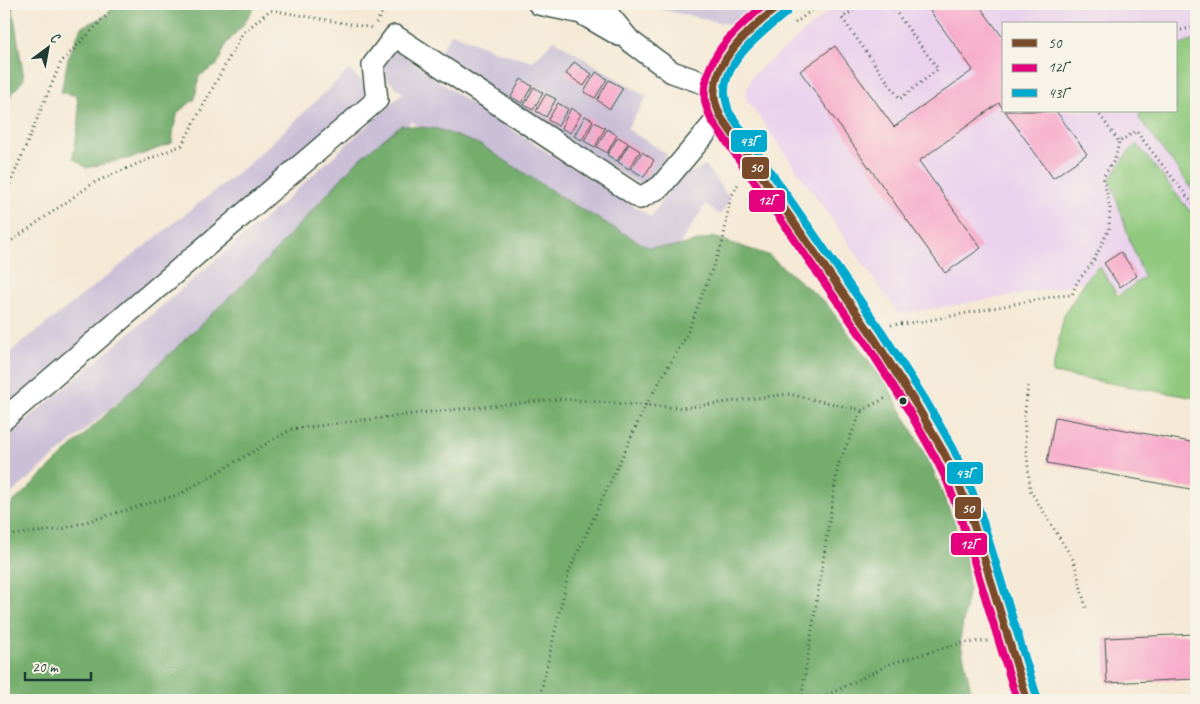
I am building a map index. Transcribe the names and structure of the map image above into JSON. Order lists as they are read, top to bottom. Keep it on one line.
{"lines":["transit line 50","transit line 12Г","transit line 43Г"],"legend":["50","12Г","43Г"],"scale_bar":"20 m","north":"top right"}
